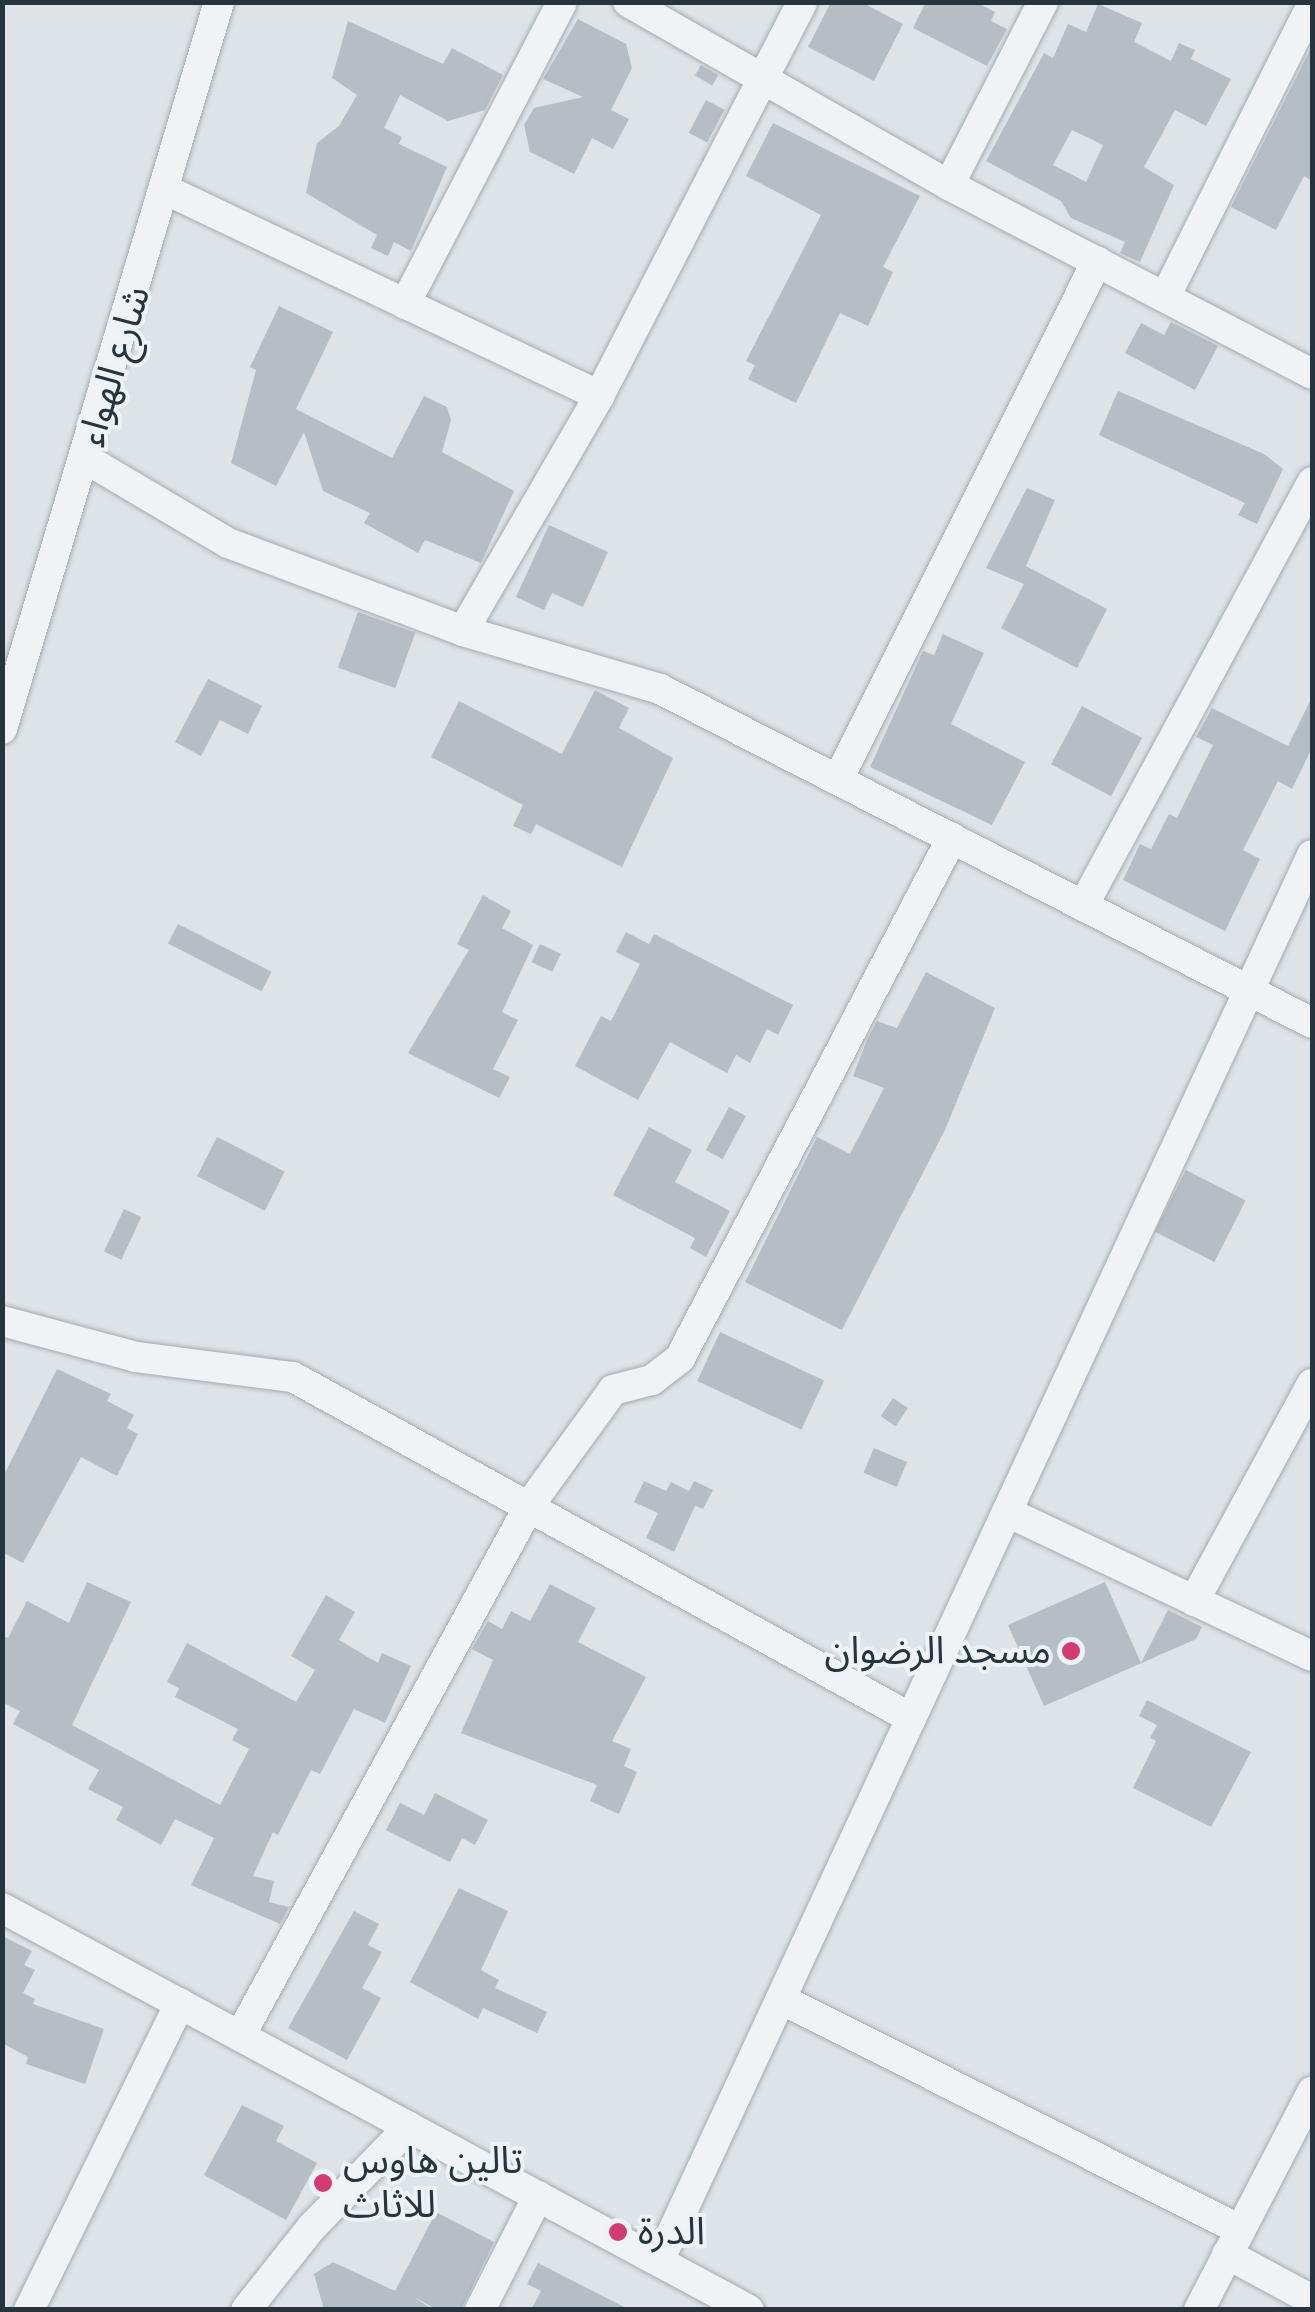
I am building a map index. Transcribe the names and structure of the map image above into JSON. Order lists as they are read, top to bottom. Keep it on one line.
{"streets":{"street":["شارع الهواء"]},"places":["مسجد الرضوان","تالين هاوس للاثاث","الدرة"]}
